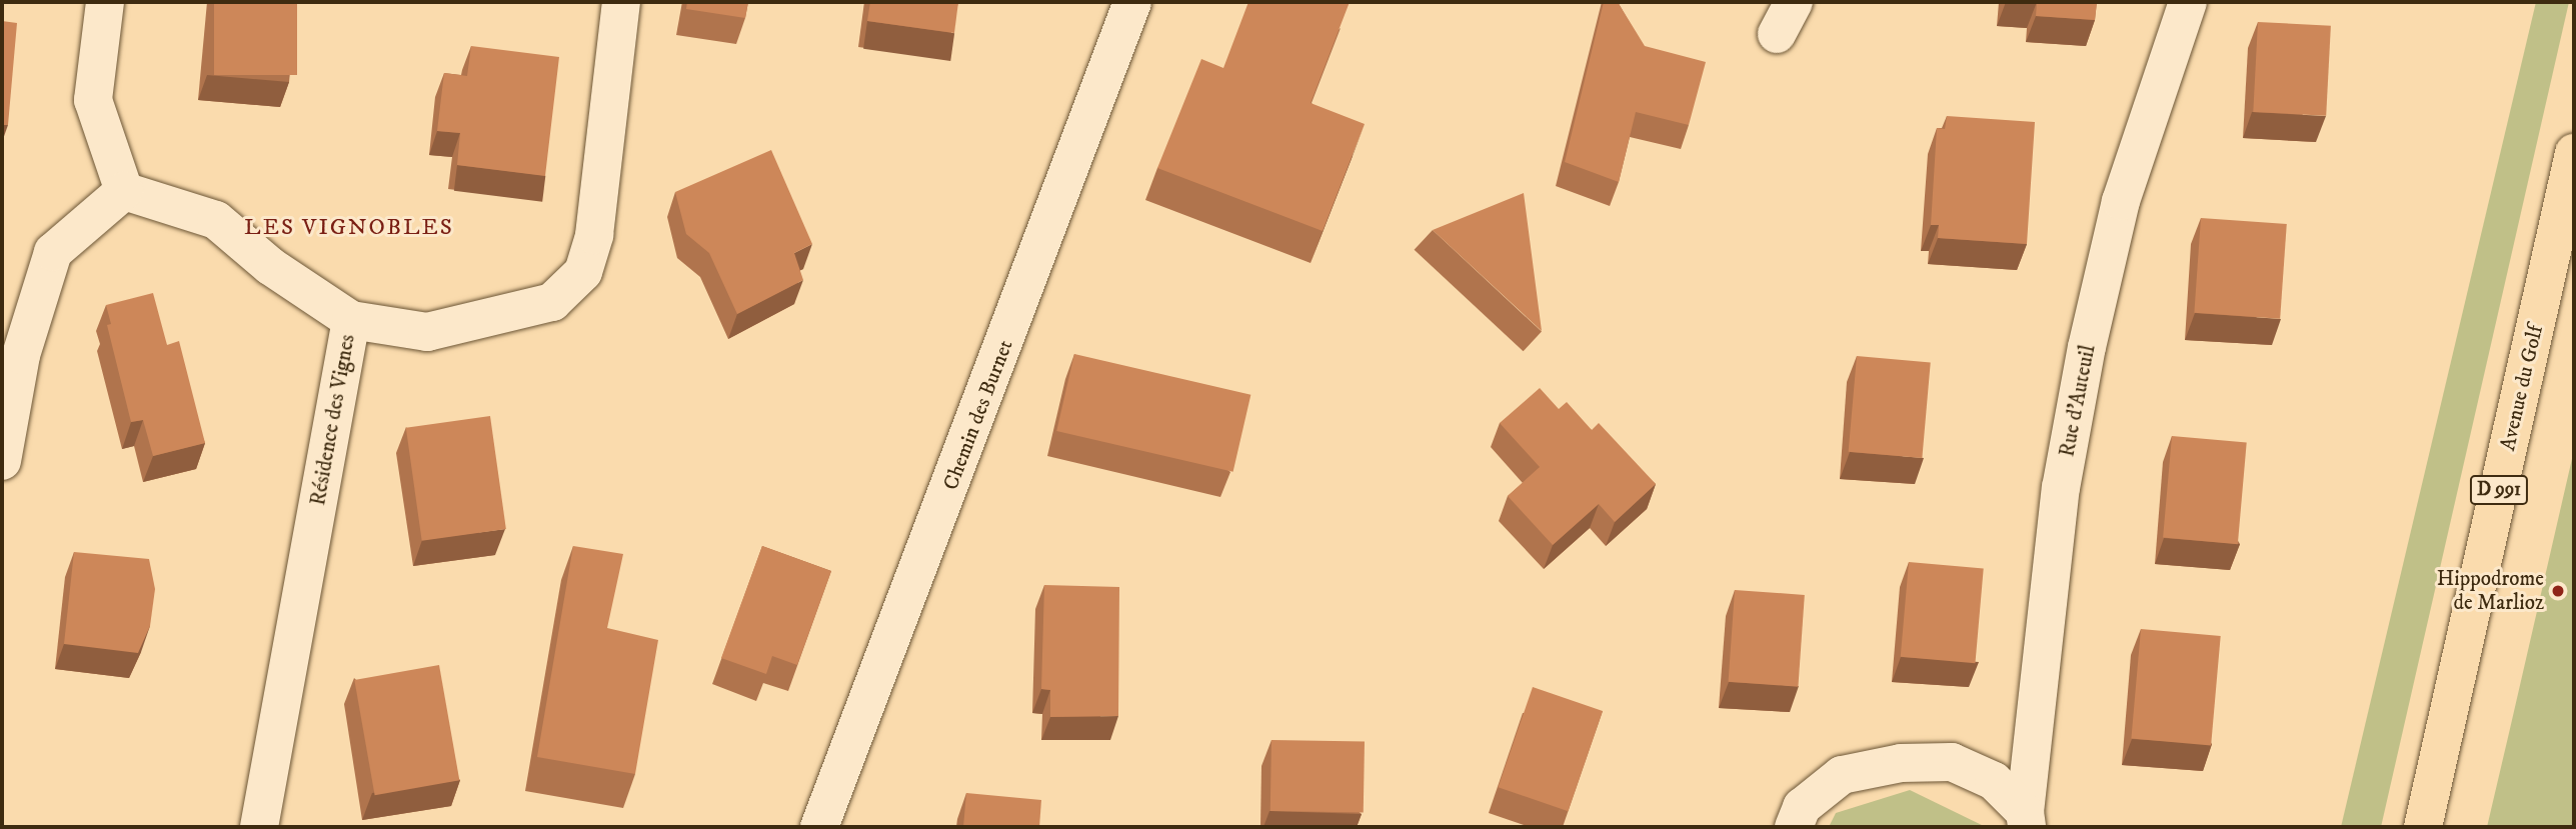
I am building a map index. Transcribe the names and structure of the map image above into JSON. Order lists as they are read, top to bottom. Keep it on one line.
{"streets":{"main road":["Avenue du Golf","D 991"],"street":["Rue d'Auteuil","Chemin des Burnet","Résidence des Vignes"]},"districts":["LES VIGNOBLES"],"places":["Hippodrome de Marlioz"]}
